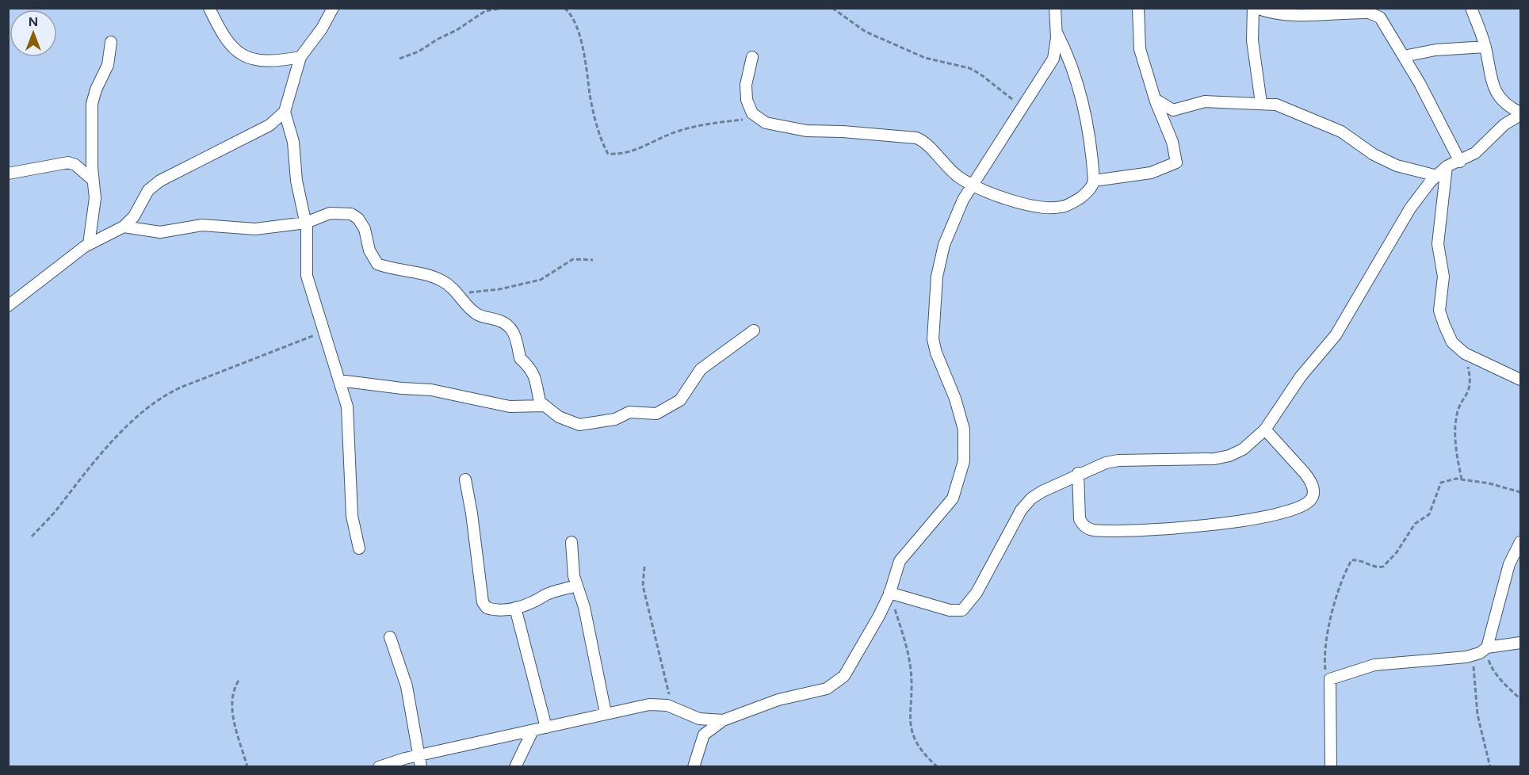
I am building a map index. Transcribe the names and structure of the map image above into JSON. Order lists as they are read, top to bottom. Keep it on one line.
{"north":"top"}
